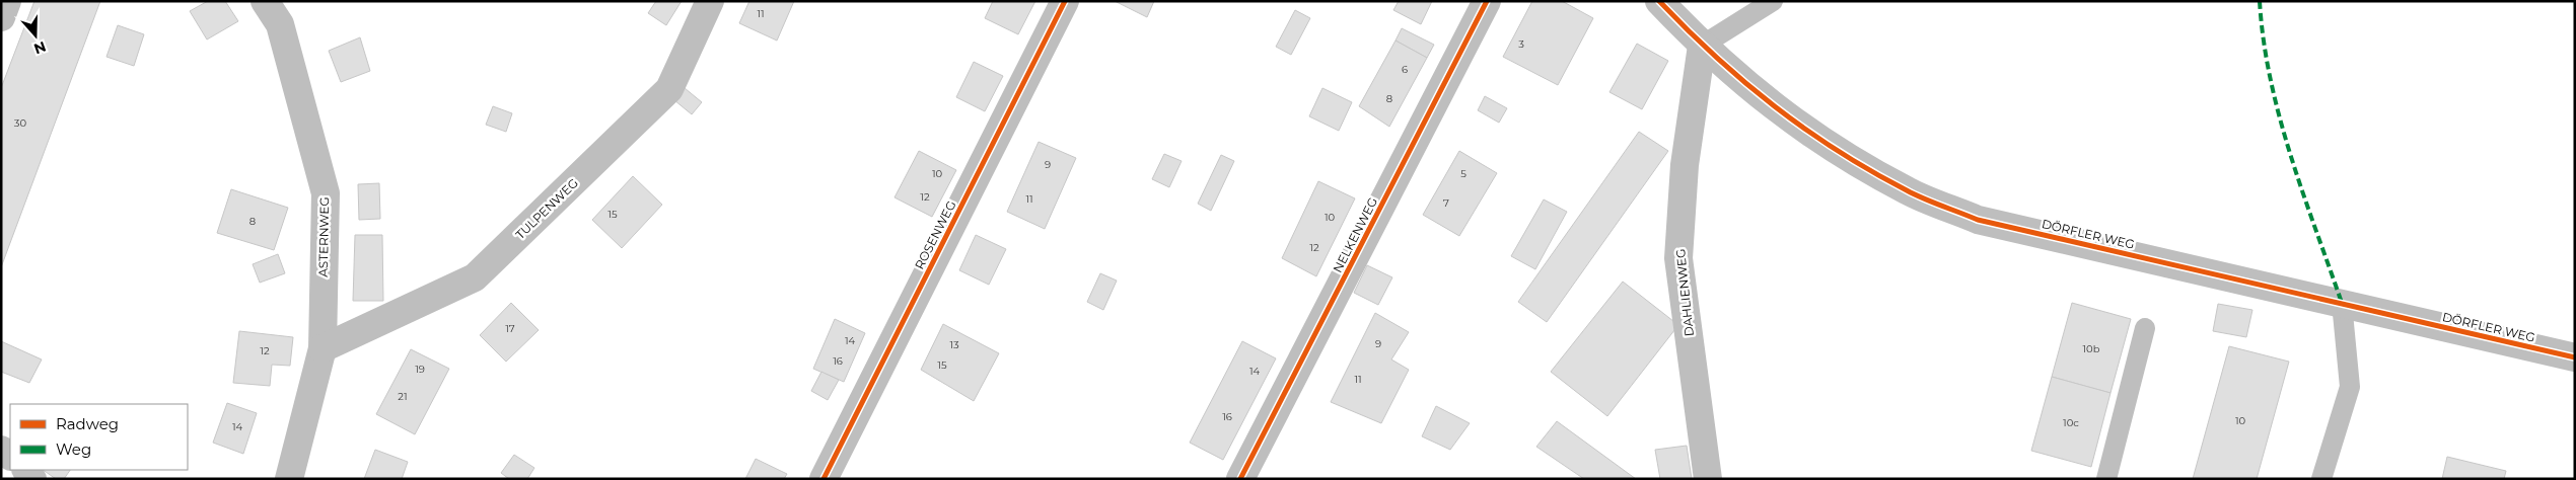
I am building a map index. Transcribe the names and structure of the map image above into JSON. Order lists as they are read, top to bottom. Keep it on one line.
{"streets":{"street":["TULPENWEG","DÖRFLER WEG","ROSENWEG","NELKENWEG","ASTERNWEG","DAHLIENWEG"]},"crossings":[["TULPENWEG","ASTERNWEG"],["DÖRFLER WEG","DAHLIENWEG"]],"house_numbers":["11","3","6","8","30","9","10","5","12","11","7","15","10","8","12","17","14","9","13","10b","12","16","15","19","14","11","21","16","10","10c","14"],"legend":["Radweg","Weg"],"north":"bottom"}
